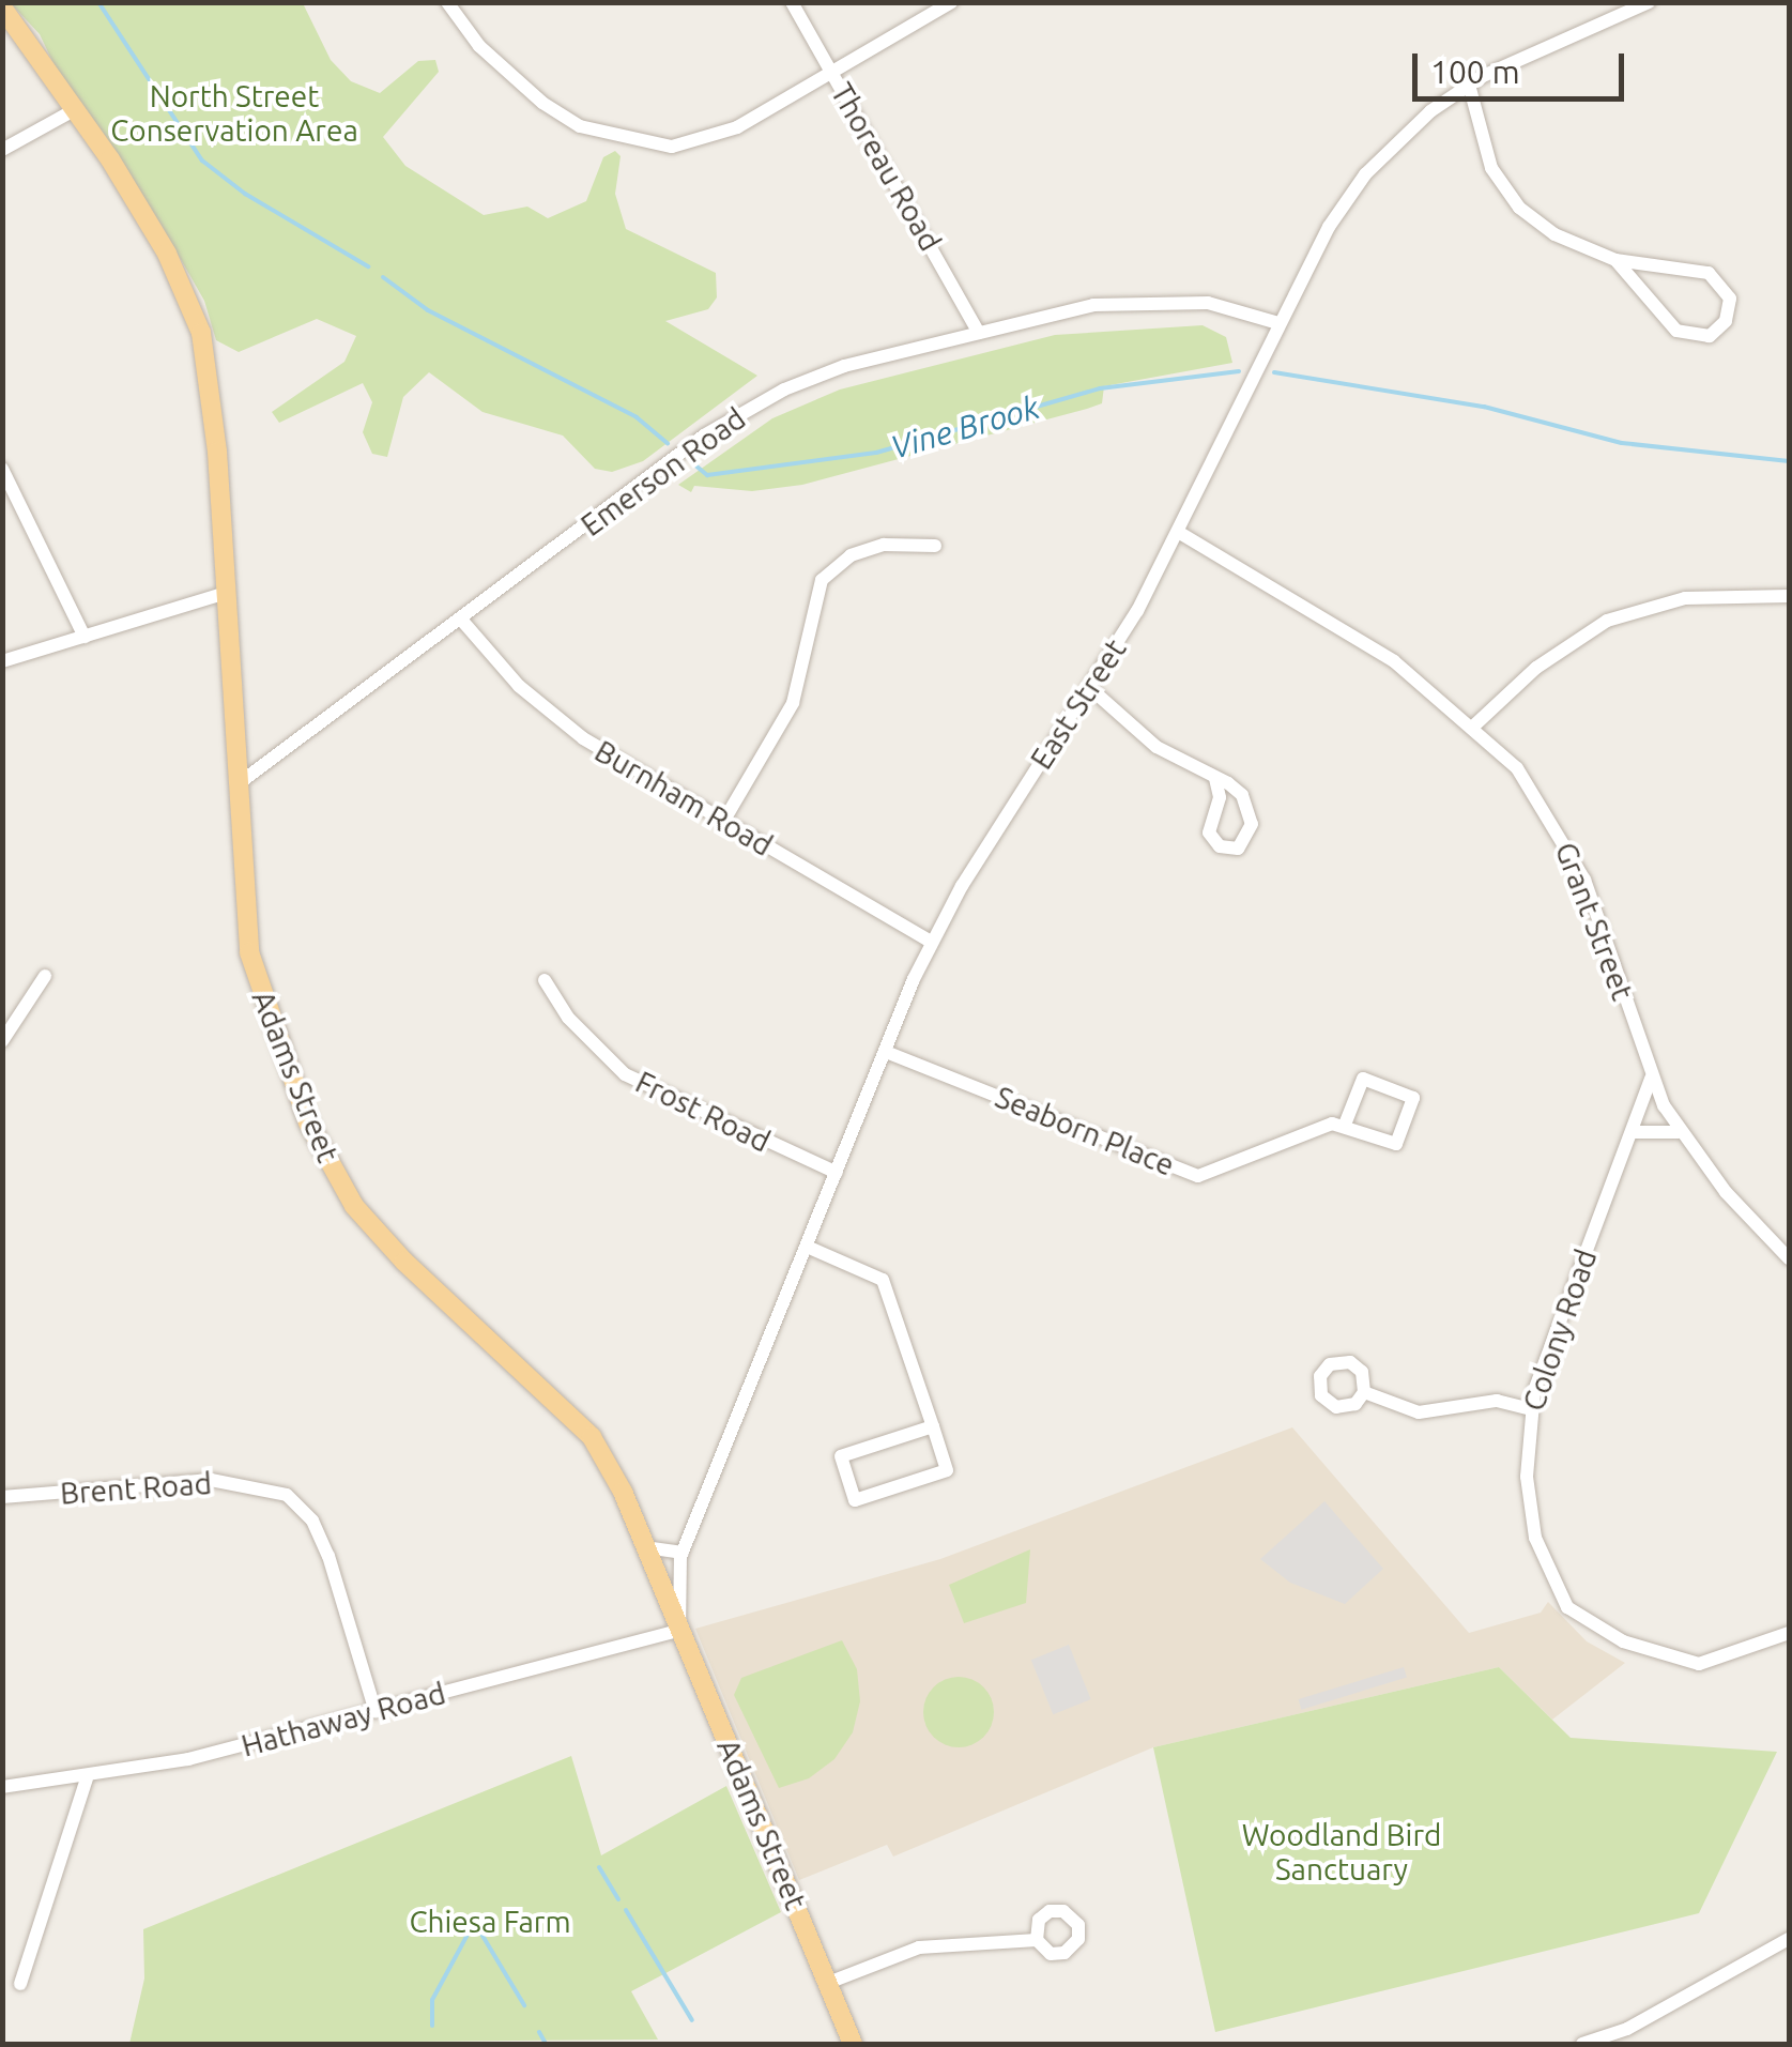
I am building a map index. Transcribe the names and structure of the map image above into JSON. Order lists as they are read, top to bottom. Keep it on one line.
{"streets":{"main road":["Adams Street"],"street":["Thoreau Road","Emerson Road","East Street","Burnham Road","Grant Street","Frost Road","Seaborn Place","Colony Road","Brent Road","Hathaway Road"]},"crossings":[["Thoreau Road","Emerson Road"],["Emerson Road","East Street"],["Emerson Road","Burnham Road"],["Emerson Road","Adams Street"],["East Street","Burnham Road"],["East Street","Grant Street"],["East Street","Adams Street"],["East Street","Frost Road"],["East Street","Seaborn Place"],["East Street","Hathaway Road"],["Grant Street","Colony Road"],["Adams Street","Hathaway Road"],["Brent Road","Hathaway Road"]],"water":["Vine Brook"],"parks":["North Street Conservation Area","Woodland Bird Sanctuary","Chiesa Farm"],"scale_bar":"100 m"}
